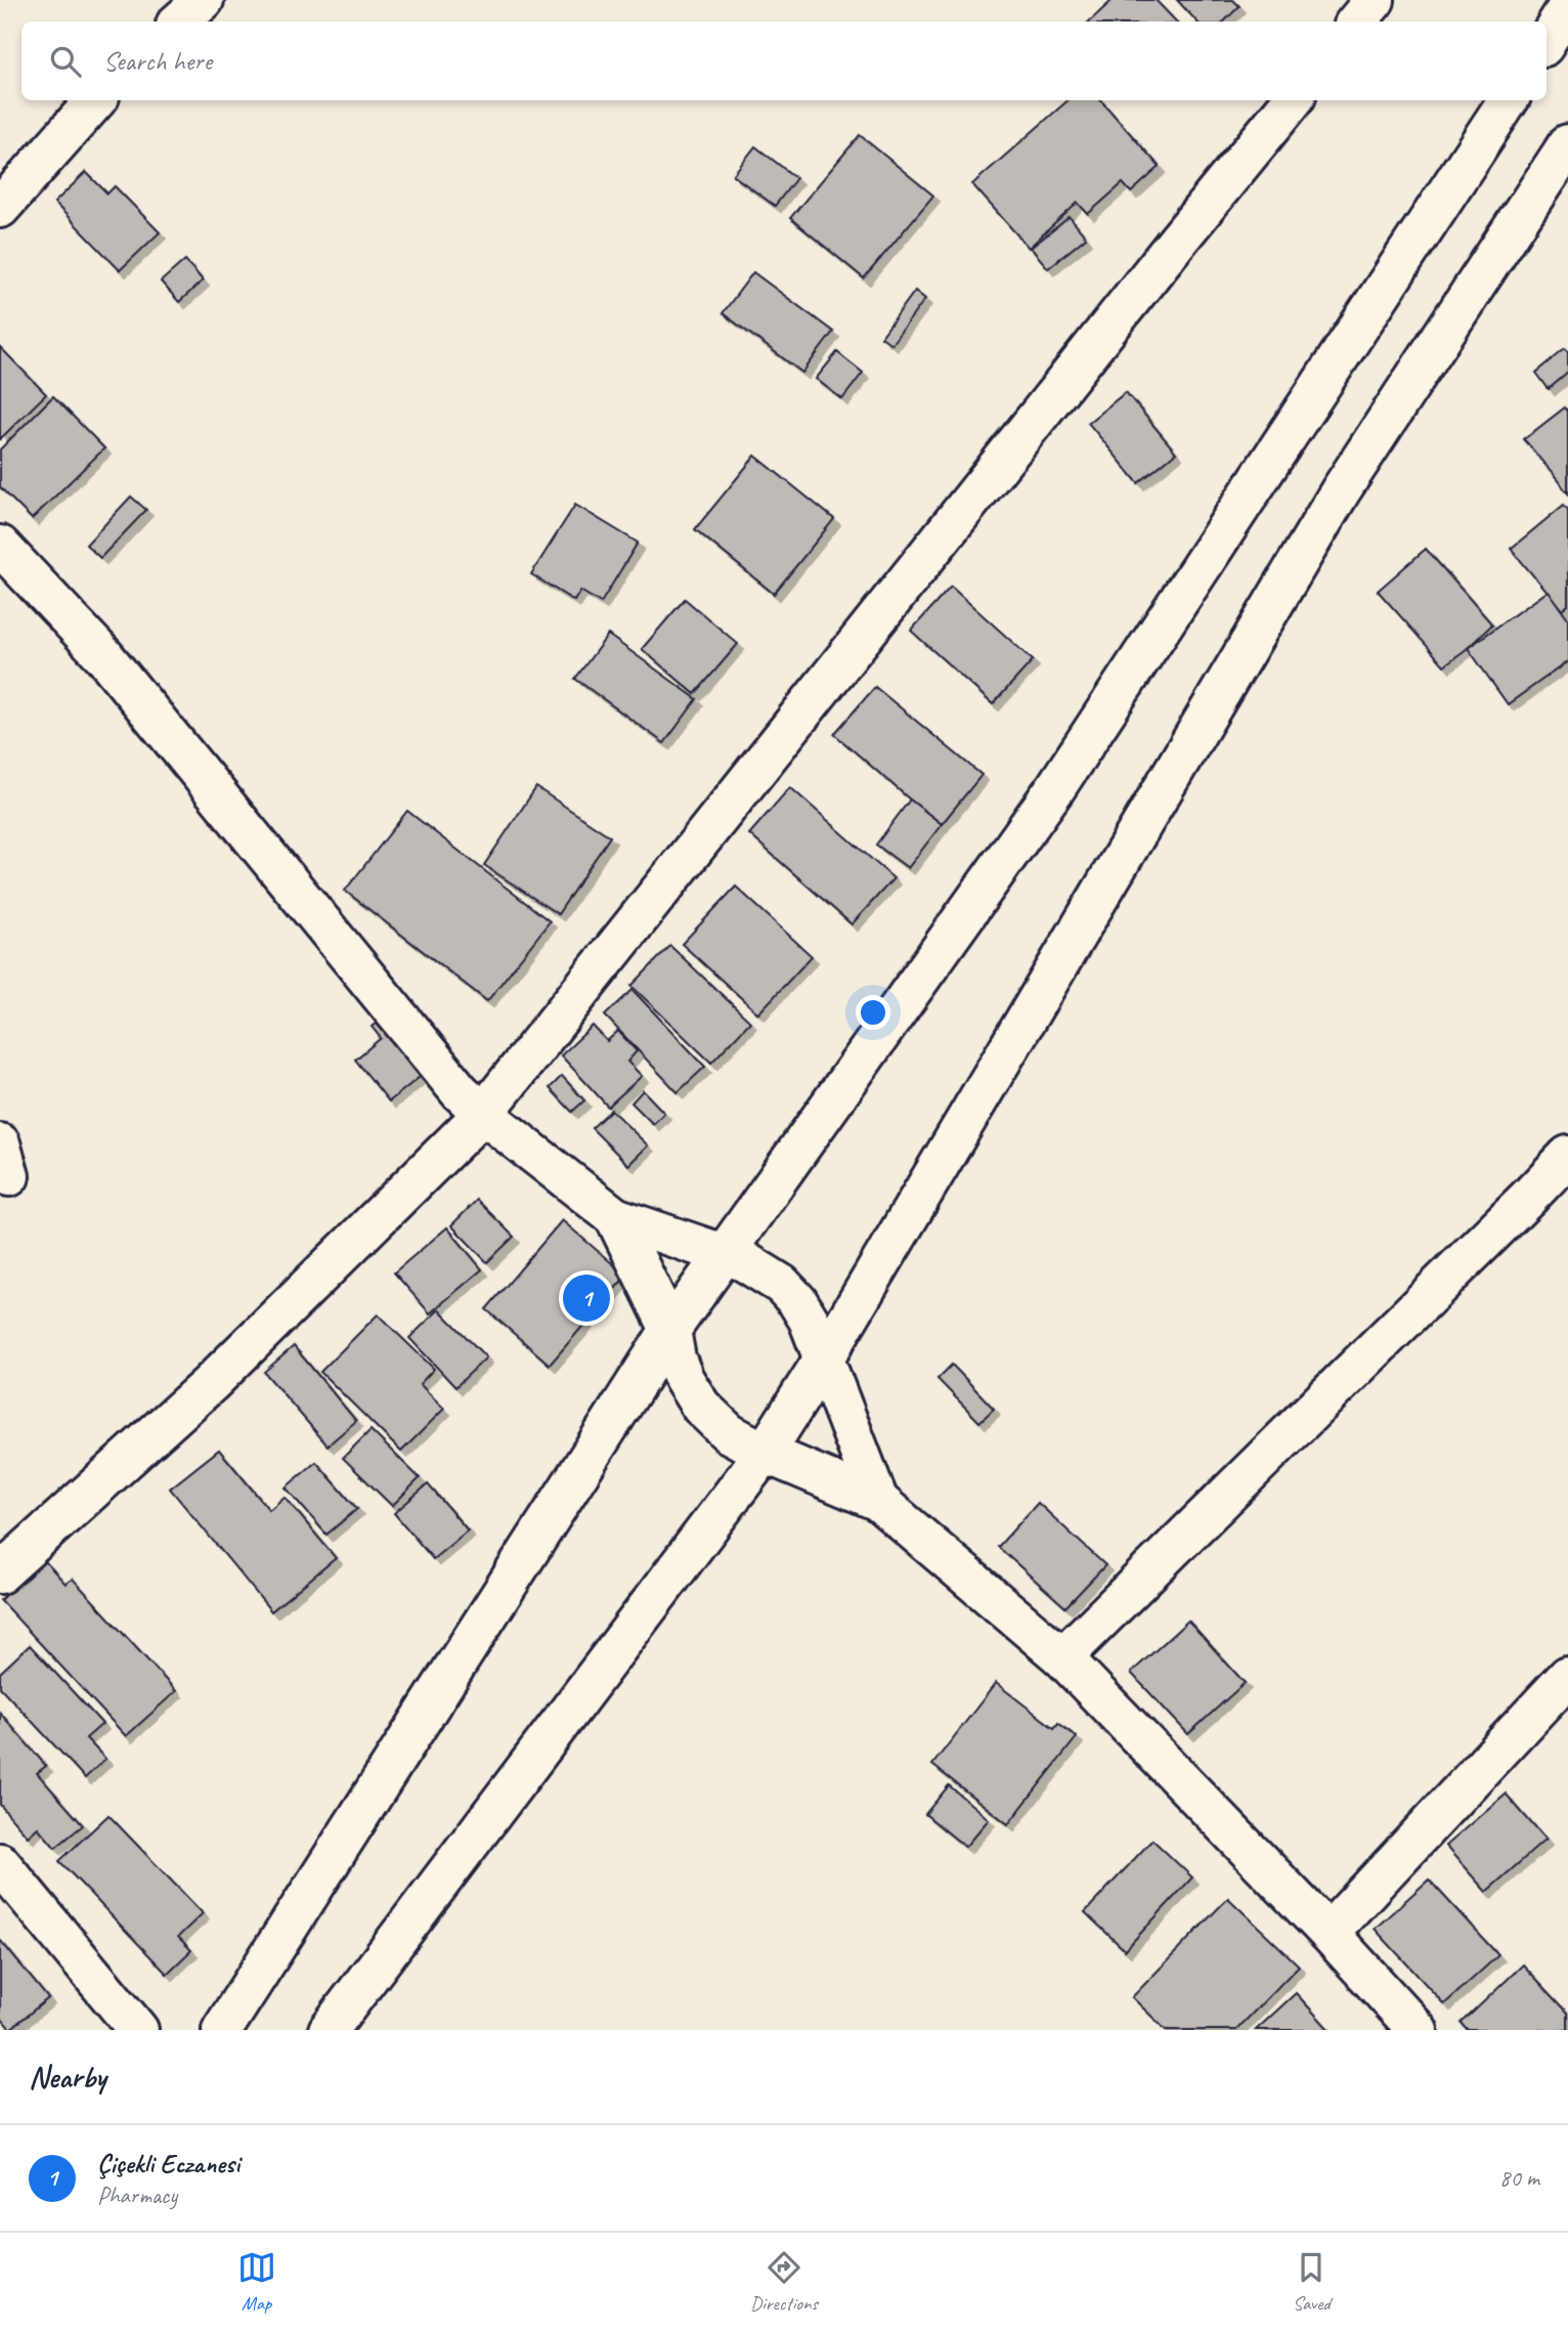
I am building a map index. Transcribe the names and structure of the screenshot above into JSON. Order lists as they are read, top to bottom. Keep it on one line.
{"page":{"search":"Search here","pins":"1","heading":"Nearby","list":[{"mark":"1","name":"Çiçekli Eczanesi","note":"Pharmacy","value":"80 m"}],"nav":["Map","Directions","Saved"]}}
